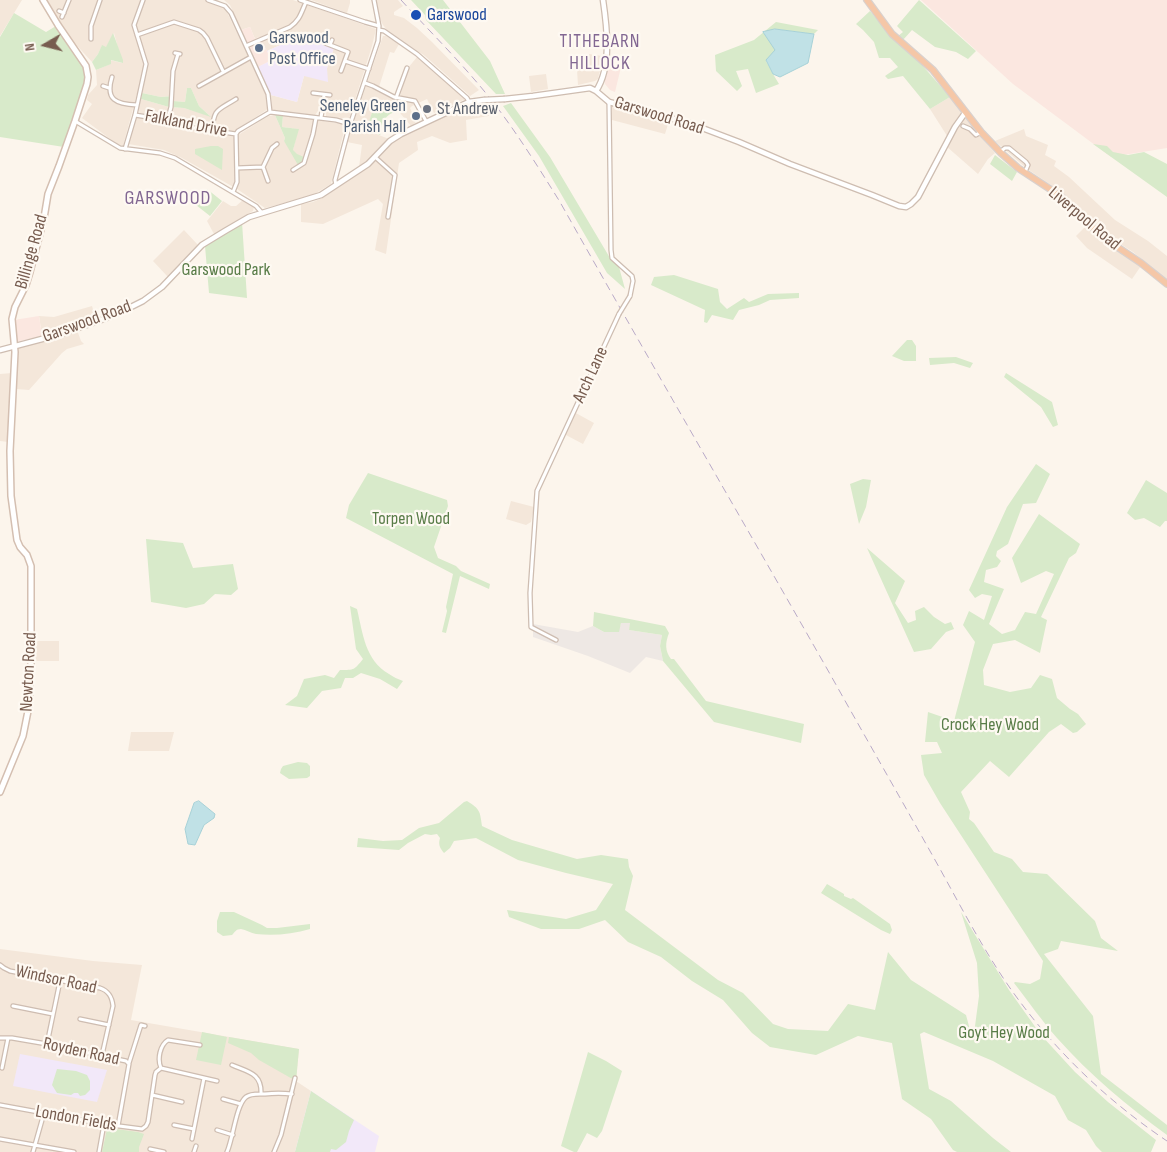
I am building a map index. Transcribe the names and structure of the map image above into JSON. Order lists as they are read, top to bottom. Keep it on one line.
{"streets":{"highway":["Liverpool Road"],"main road":["Billinge Road","Newton Road"],"street":["Garswood Road","Falkland Drive","Arch Lane","Windsor Road","Royden Road","London Fields"]},"crossings":[["Garswood Road","Liverpool Road"],["Garswood Road","Billinge Road"],["Garswood Road","Arch Lane"],["Billinge Road","Newton Road"],["Windsor Road","Royden Road"],["Royden Road","London Fields"]],"districts":["TITHEBARN HILLOCK","GARSWOOD"],"parks":["Garswood Park","Torpen Wood","Crock Hey Wood","Goyt Hey Wood"],"places":["Garswood","Garswood Post Office","St Andrew","Seneley Green Parish Hall"],"north":"left"}
